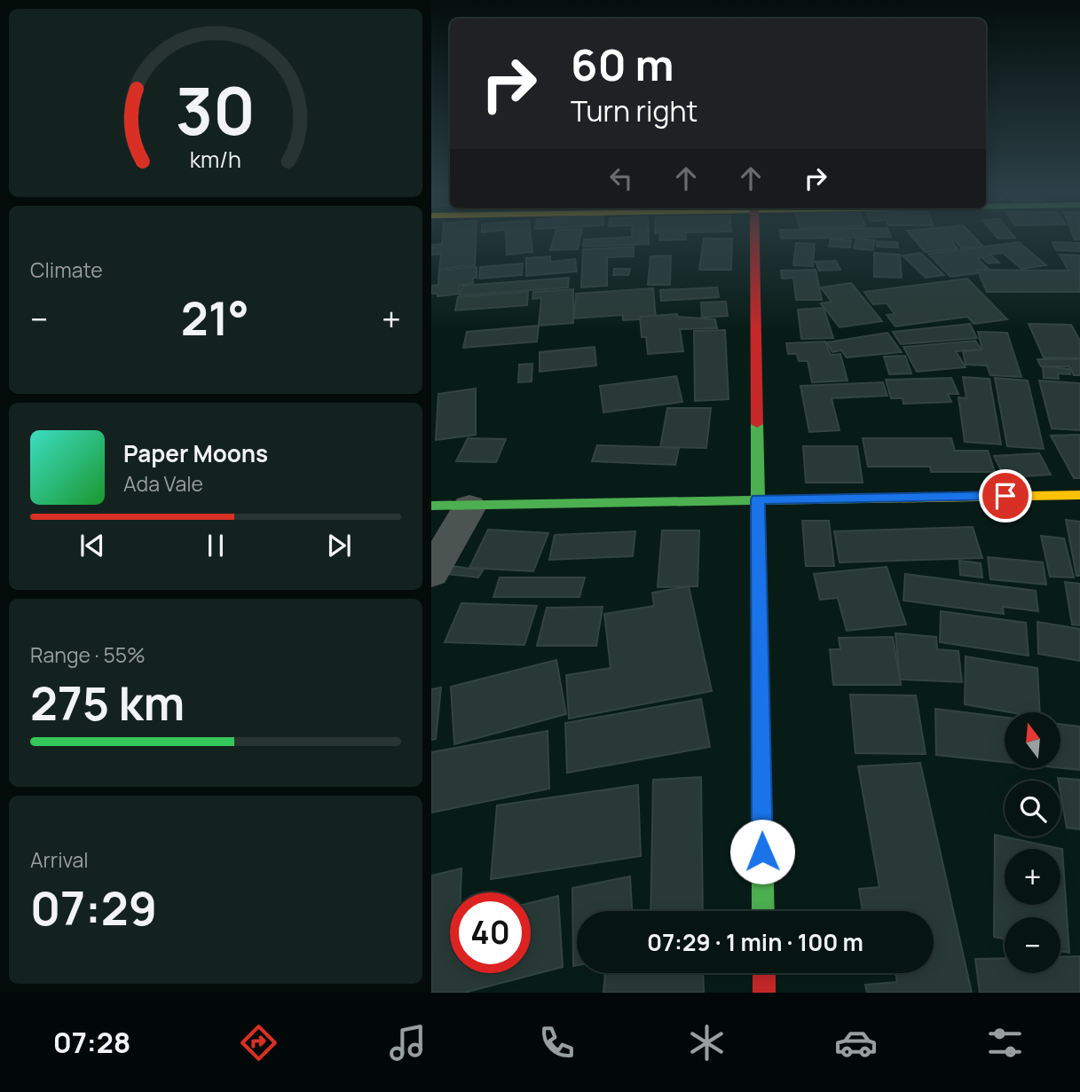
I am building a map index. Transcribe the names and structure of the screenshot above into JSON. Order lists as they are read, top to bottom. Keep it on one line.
{"north":"top","page":{"turn":["60 m","Turn right"],"tile":["Climate",["Range · 55%","275 km"],["Arrival","07:29"]],"heat":["−","21°","+"],"song":["Paper Moons","Ada Vale"],"map_buttons":["+","−"],"limit":"40","trip":"07:29 · 1 min · 100 m","tabs":"07:28","gauge":["30","km/h"]}}
